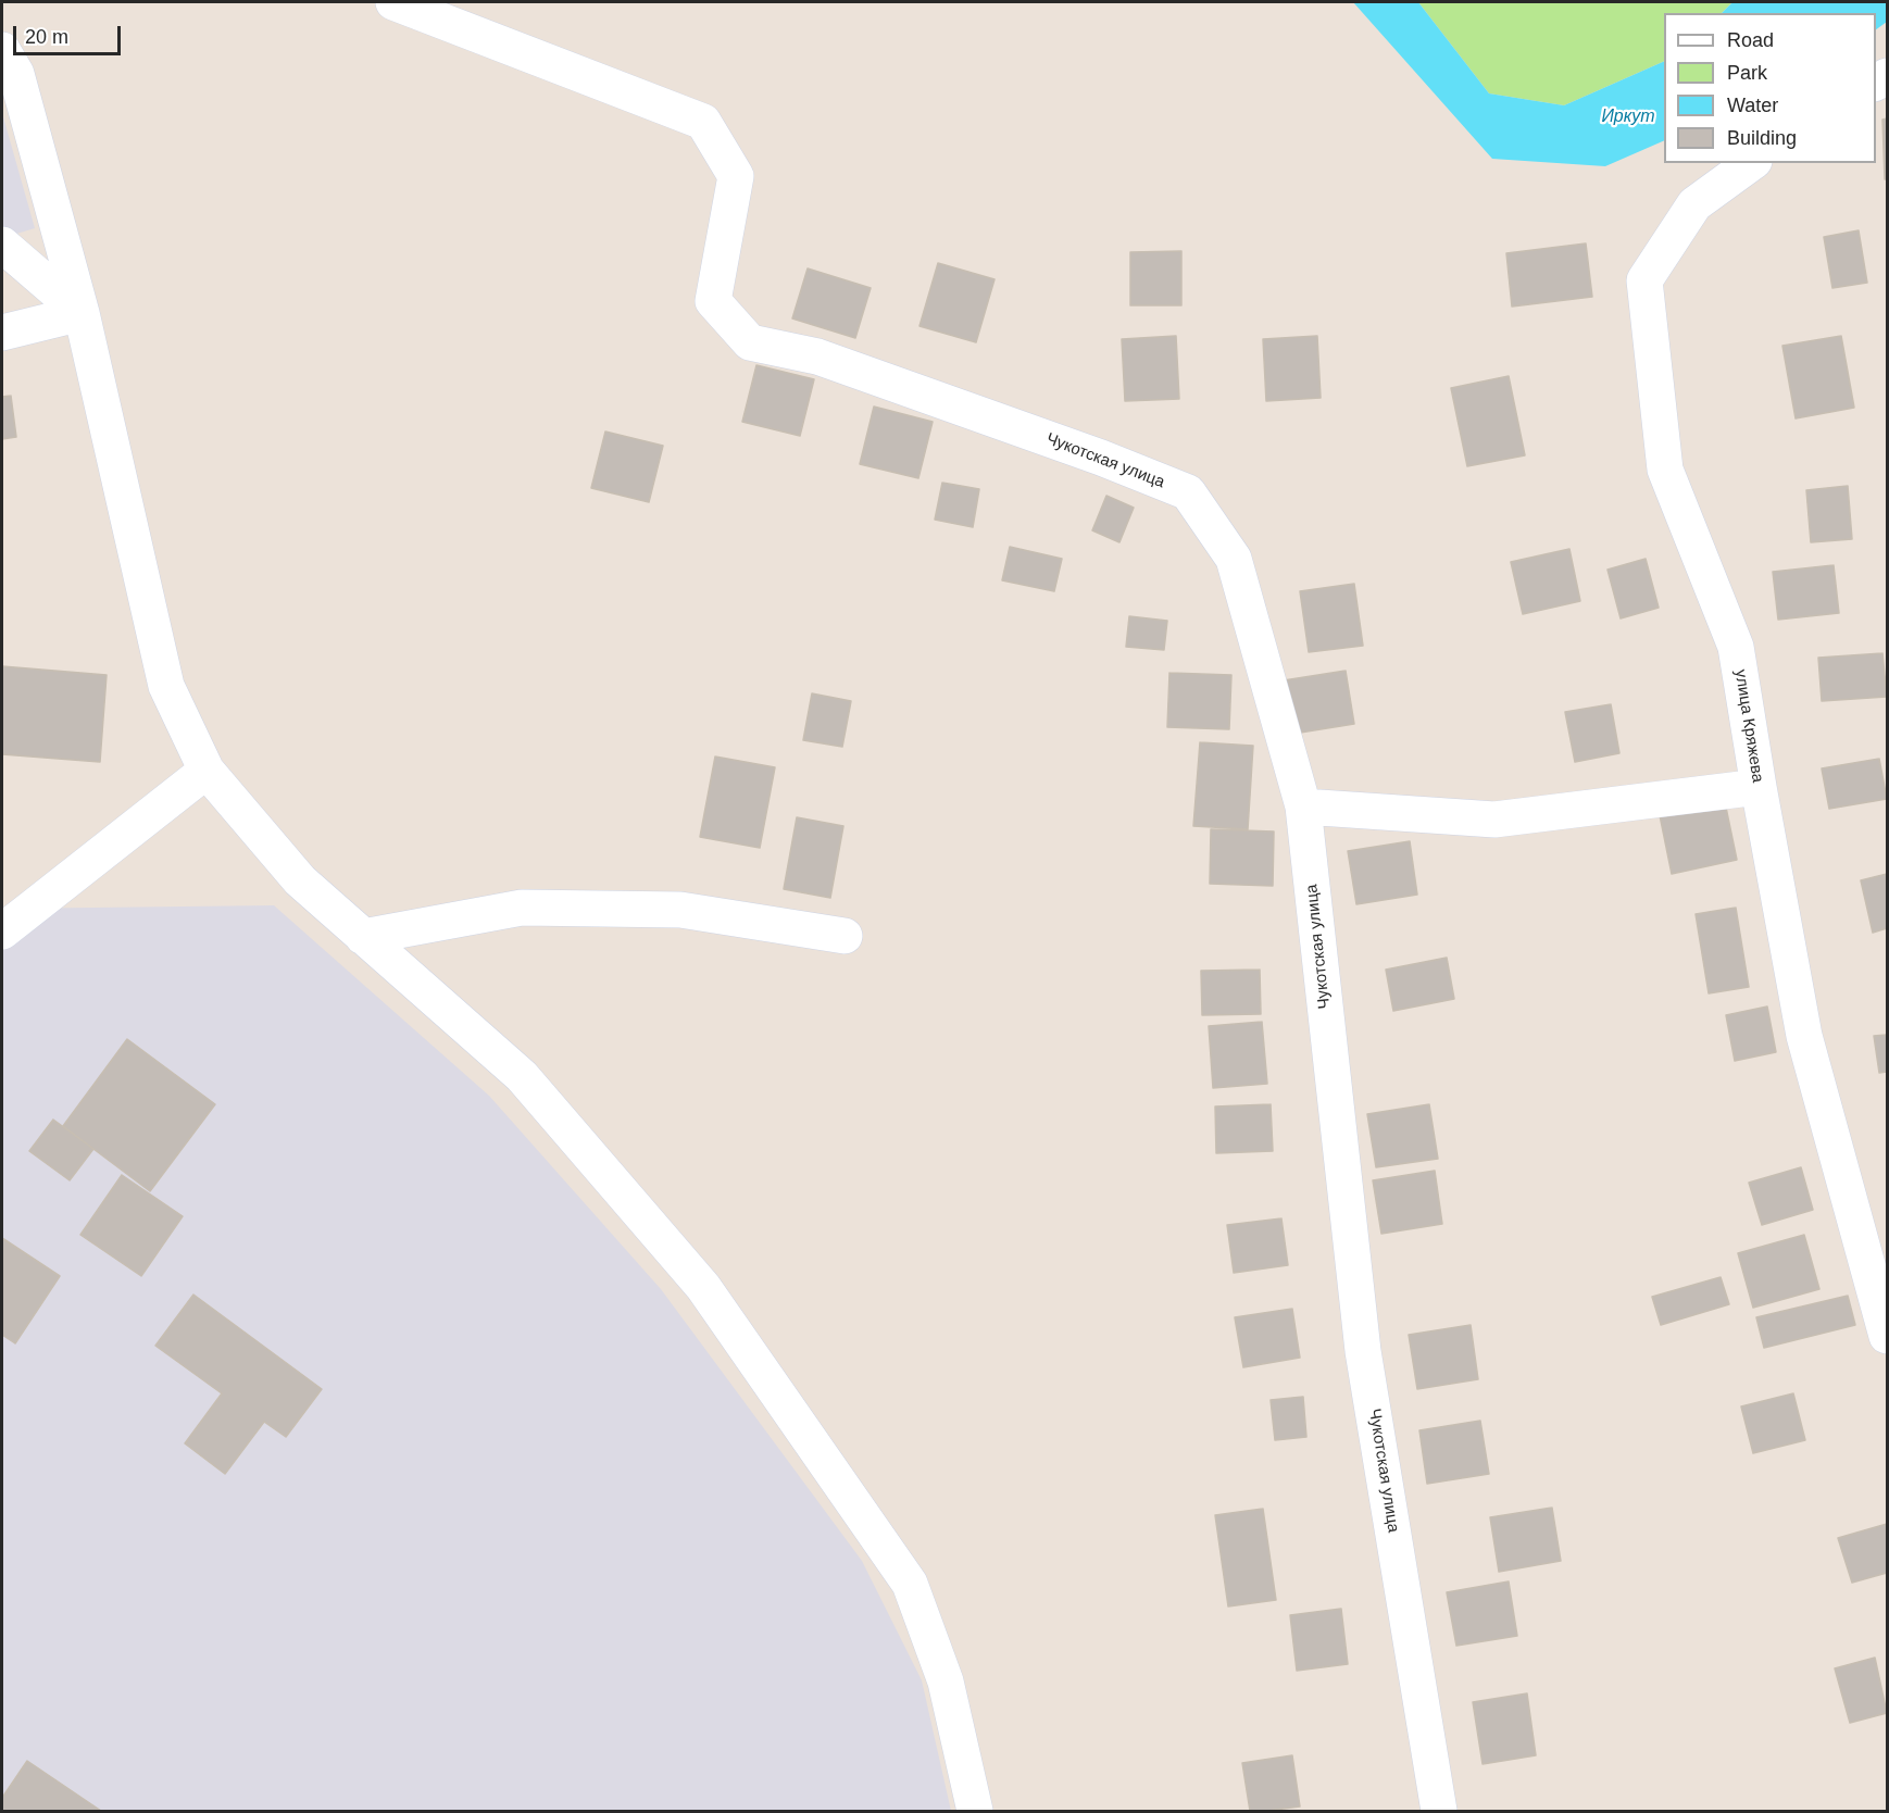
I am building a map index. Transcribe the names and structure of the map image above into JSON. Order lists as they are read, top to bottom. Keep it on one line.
{"streets":{"street":["Чукотская улица","улица Кряжева"]},"water":["Иркут"],"legend":["Road","Park","Water","Building"],"scale_bar":"20 m"}
